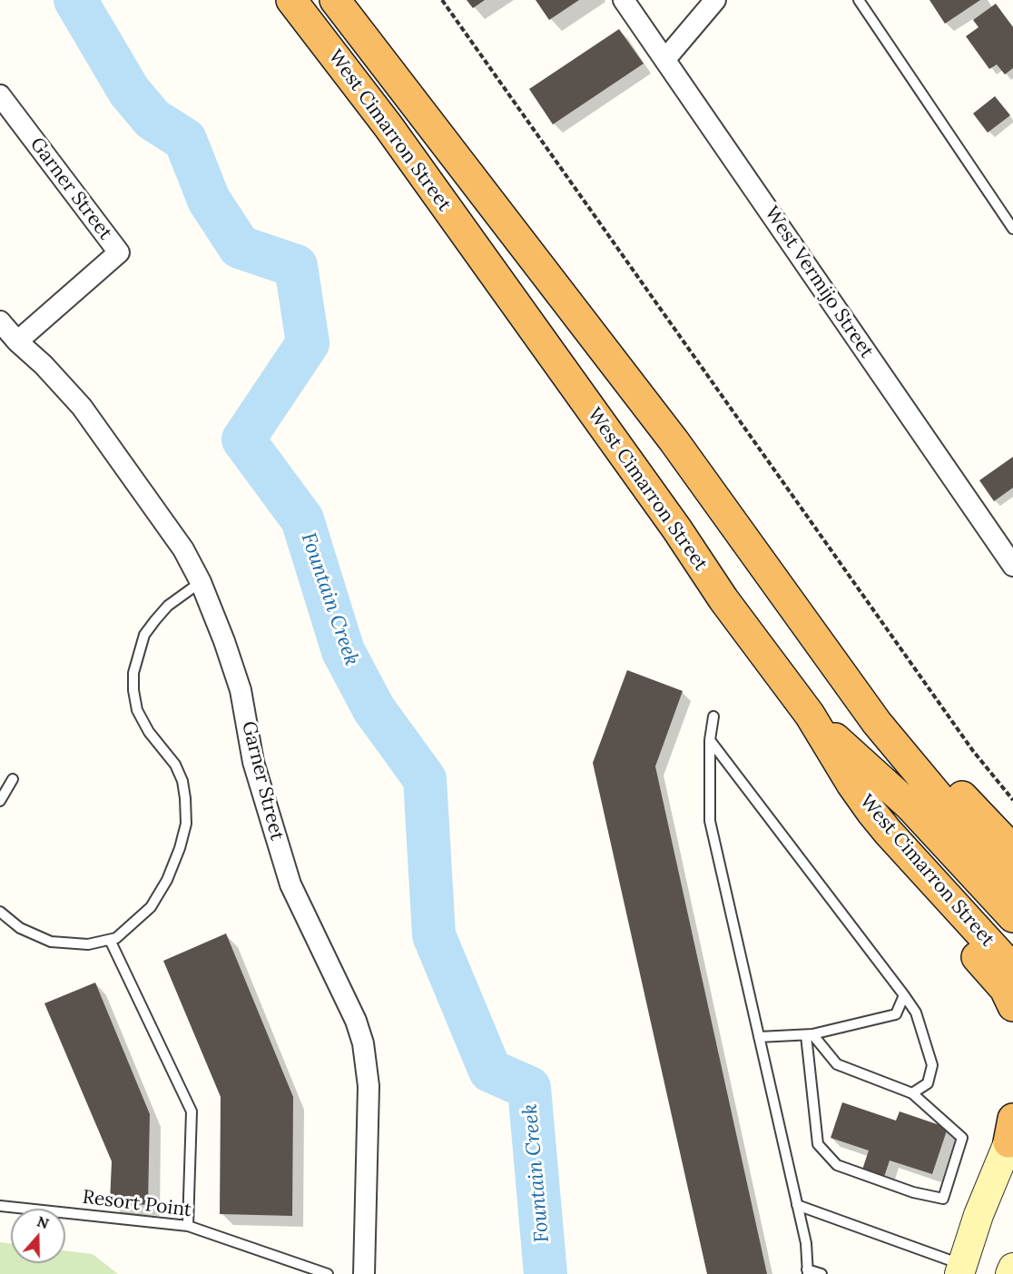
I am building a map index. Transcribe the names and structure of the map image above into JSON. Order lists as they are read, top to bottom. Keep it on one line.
{"streets":{"highway":["West Cimarron Street"],"street":["Garner Street","West Vermijo Street"],"lane":["Resort Point"]},"water":["Fountain Creek"],"north":"top"}
